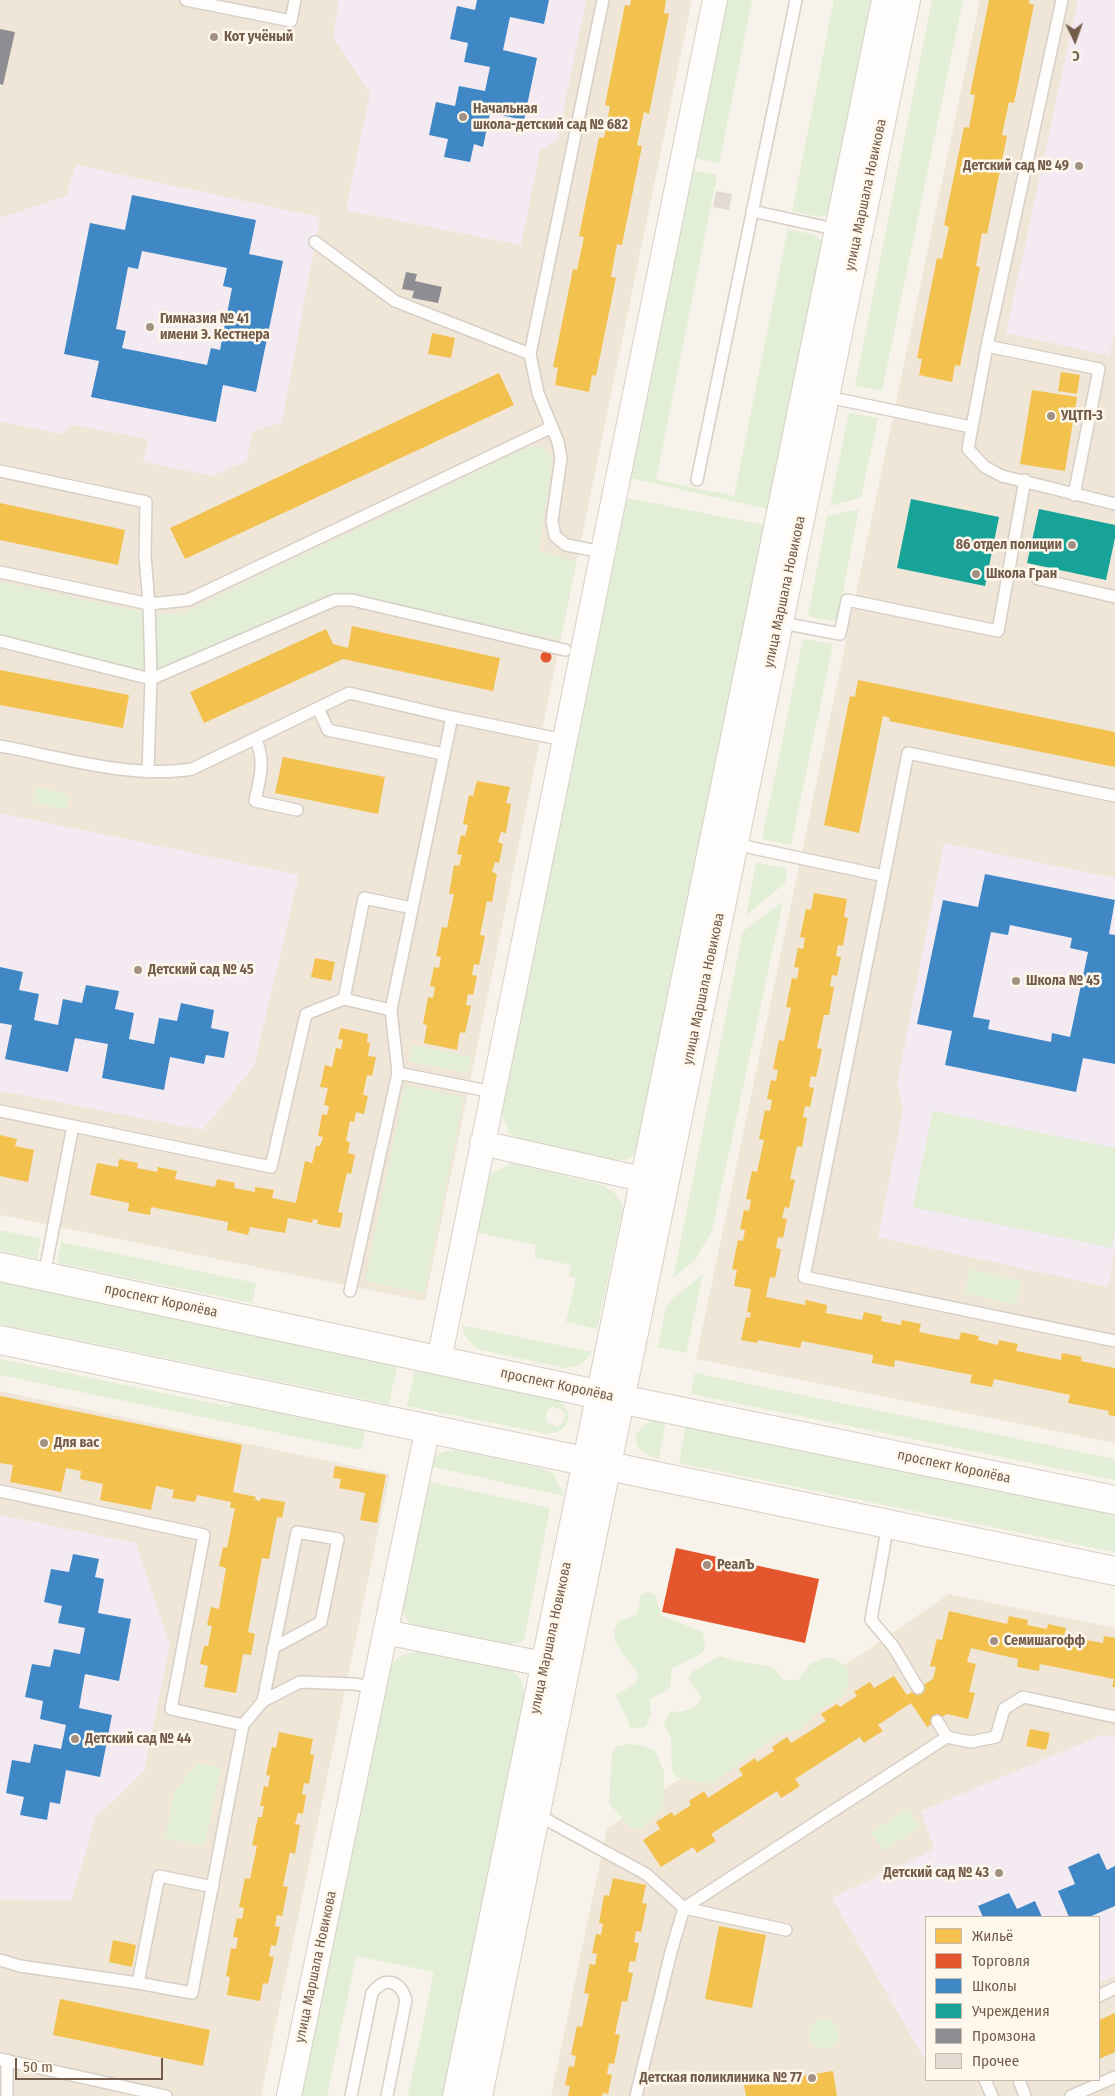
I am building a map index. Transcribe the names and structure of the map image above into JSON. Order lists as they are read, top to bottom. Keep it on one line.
{"streets":{"street":["улица Маршала Новикова","проспект Королёва"]},"crossings":[["улица Маршала Новикова","проспект Королёва"]],"places":["Кот учёный","Начальная школа-детский сад № 682","Детский сад № 49","Гимназия № 41 имени Э. Кестнера","УЦТП-3","86 отдел полиции","Школа Гран","Детский сад № 45","Школа № 45","Для вас","РеалЪ","Семишагофф","Детский сад № 44","Детский сад № 43","Детская поликлиника № 77"],"legend":["Жильё","Торговля","Школы","Учреждения","Промзона","Прочее"],"scale_bar":"50 m","north":"bottom"}
